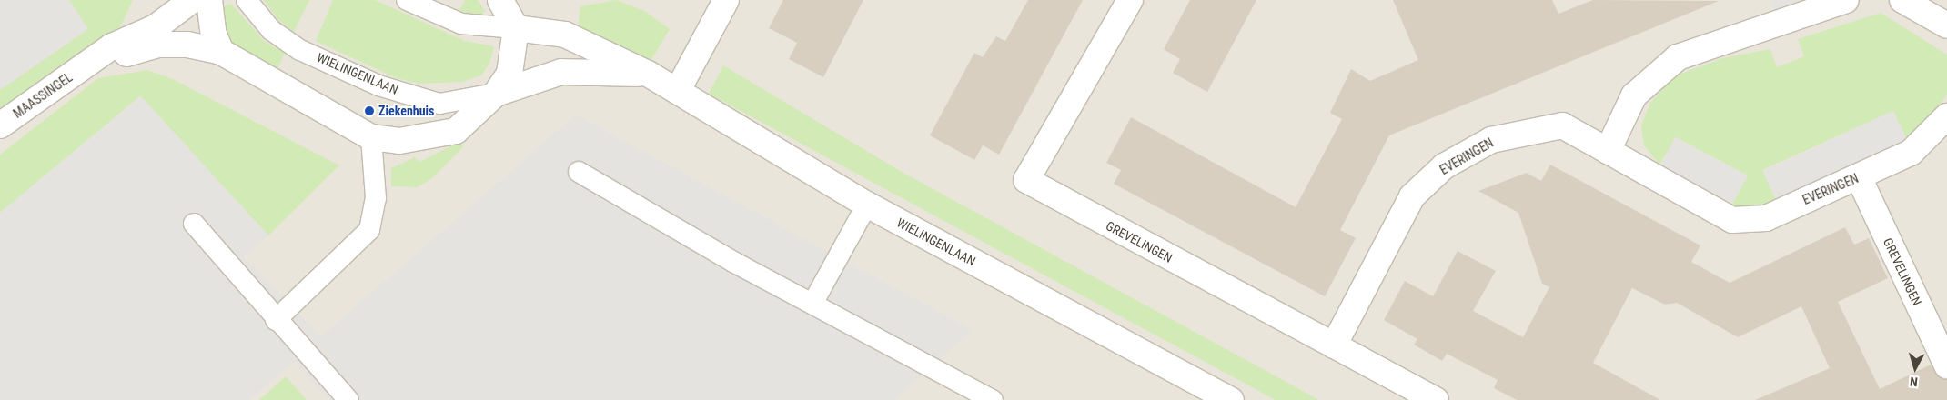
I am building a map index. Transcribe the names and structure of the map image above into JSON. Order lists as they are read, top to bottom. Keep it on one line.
{"streets":{"street":["WIELINGENLAAN","MAASSINGEL","EVERINGEN","GREVELINGEN"]},"crossings":[["EVERINGEN","GREVELINGEN"]],"places":["Ziekenhuis"],"north":"bottom"}
